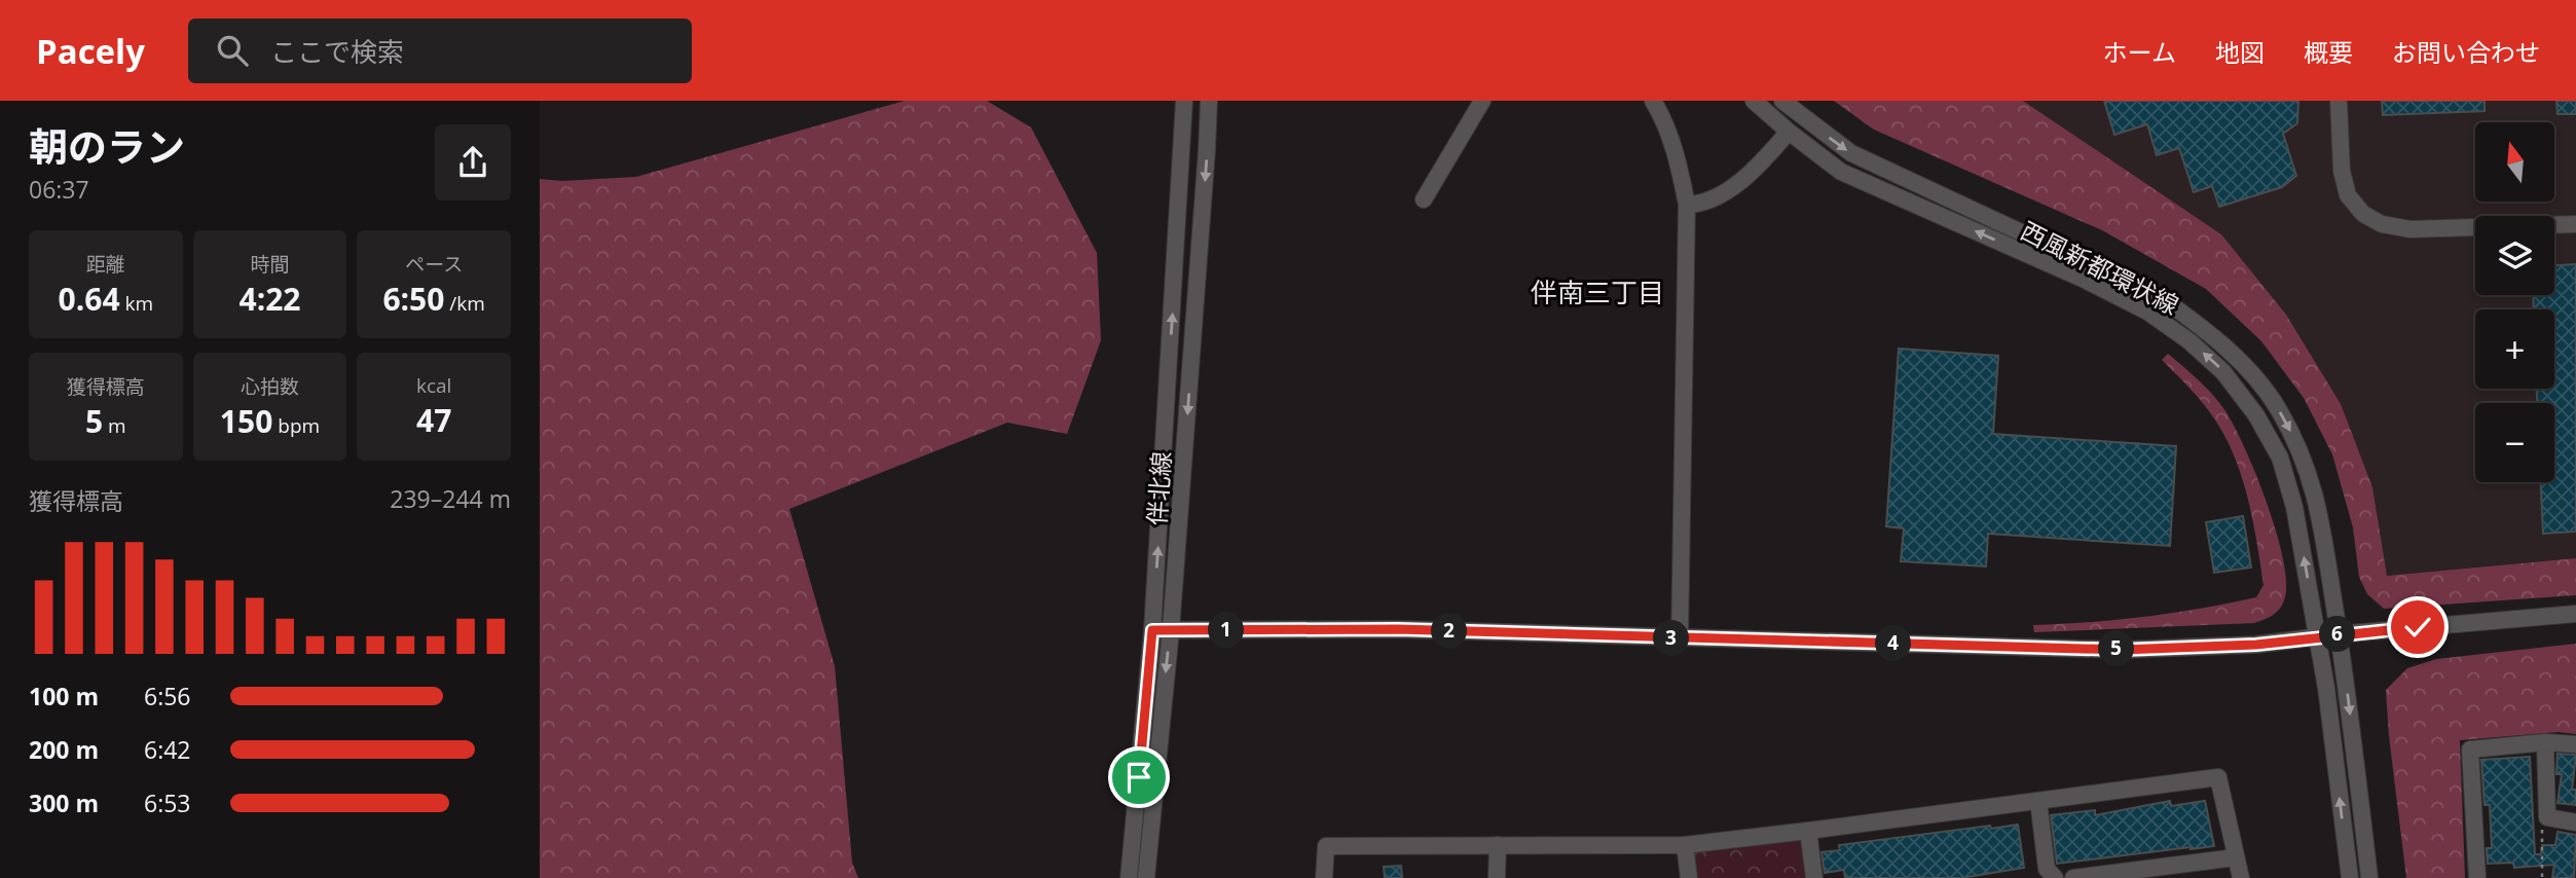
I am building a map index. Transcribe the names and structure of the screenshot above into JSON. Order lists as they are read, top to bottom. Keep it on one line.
{"streets":{"street":["西風新都環状線","伴北線"]},"districts":["伴南三丁目"],"north":"top","page":{"header":"Pacely","search":"ここで検索","nav":["ホーム","地図","概要","お問い合わせ"],"heading":["朝のラン","06:37"],"map_buttons":["+","−"],"stats":[["距離","0.64 km"],["時間","4:22"],["ペース","6:50 /km"],["獲得標高","5 m"],["心拍数","150 bpm"],["kcal","47"]],"chart":["獲得標高","239–244 m"],"pins":["1","2","6","3","4","5"],"list":[{"name":"100 m","note":"6:56"},{"name":"200 m","note":"6:42"},{"name":"300 m","note":"6:53"}]}}
